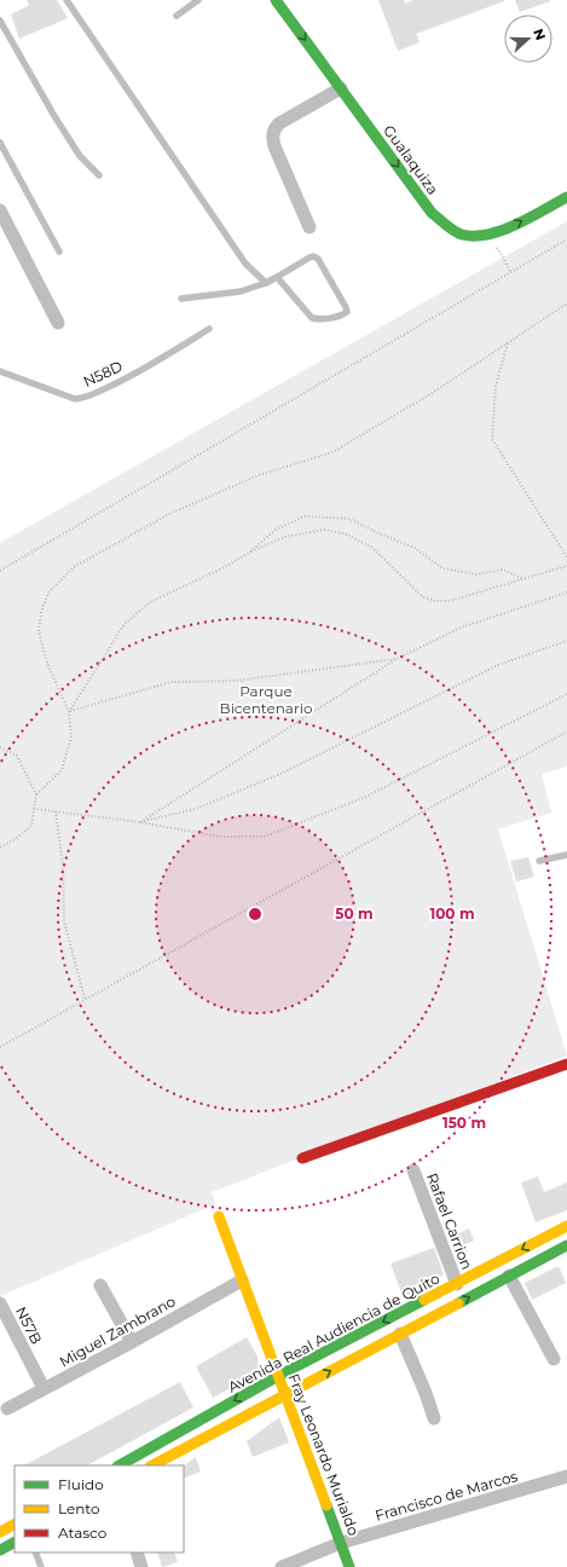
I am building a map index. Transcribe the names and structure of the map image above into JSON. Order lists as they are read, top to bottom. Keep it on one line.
{"streets":{"street":["Gualaquiza","Rafael Carrion","N57B","Miguel Zambrano","Avenida Real Audiencia de Quito","Fray Leonardo Murialdo","Francisco de Marcos"],"lane":["N58D"]},"crossings":[["Rafael Carrion","Avenida Real Audiencia de Quito"],["N57B","Miguel Zambrano"],["Miguel Zambrano","Fray Leonardo Murialdo"],["Avenida Real Audiencia de Quito","Fray Leonardo Murialdo"],["Fray Leonardo Murialdo","Francisco de Marcos"]],"one_way":["Gualaquiza"],"parks":["Parque Bicentenario"],"legend":["Fluido","Lento","Atasco"],"north":"right","rings":["50 m","100 m","150 m"]}
